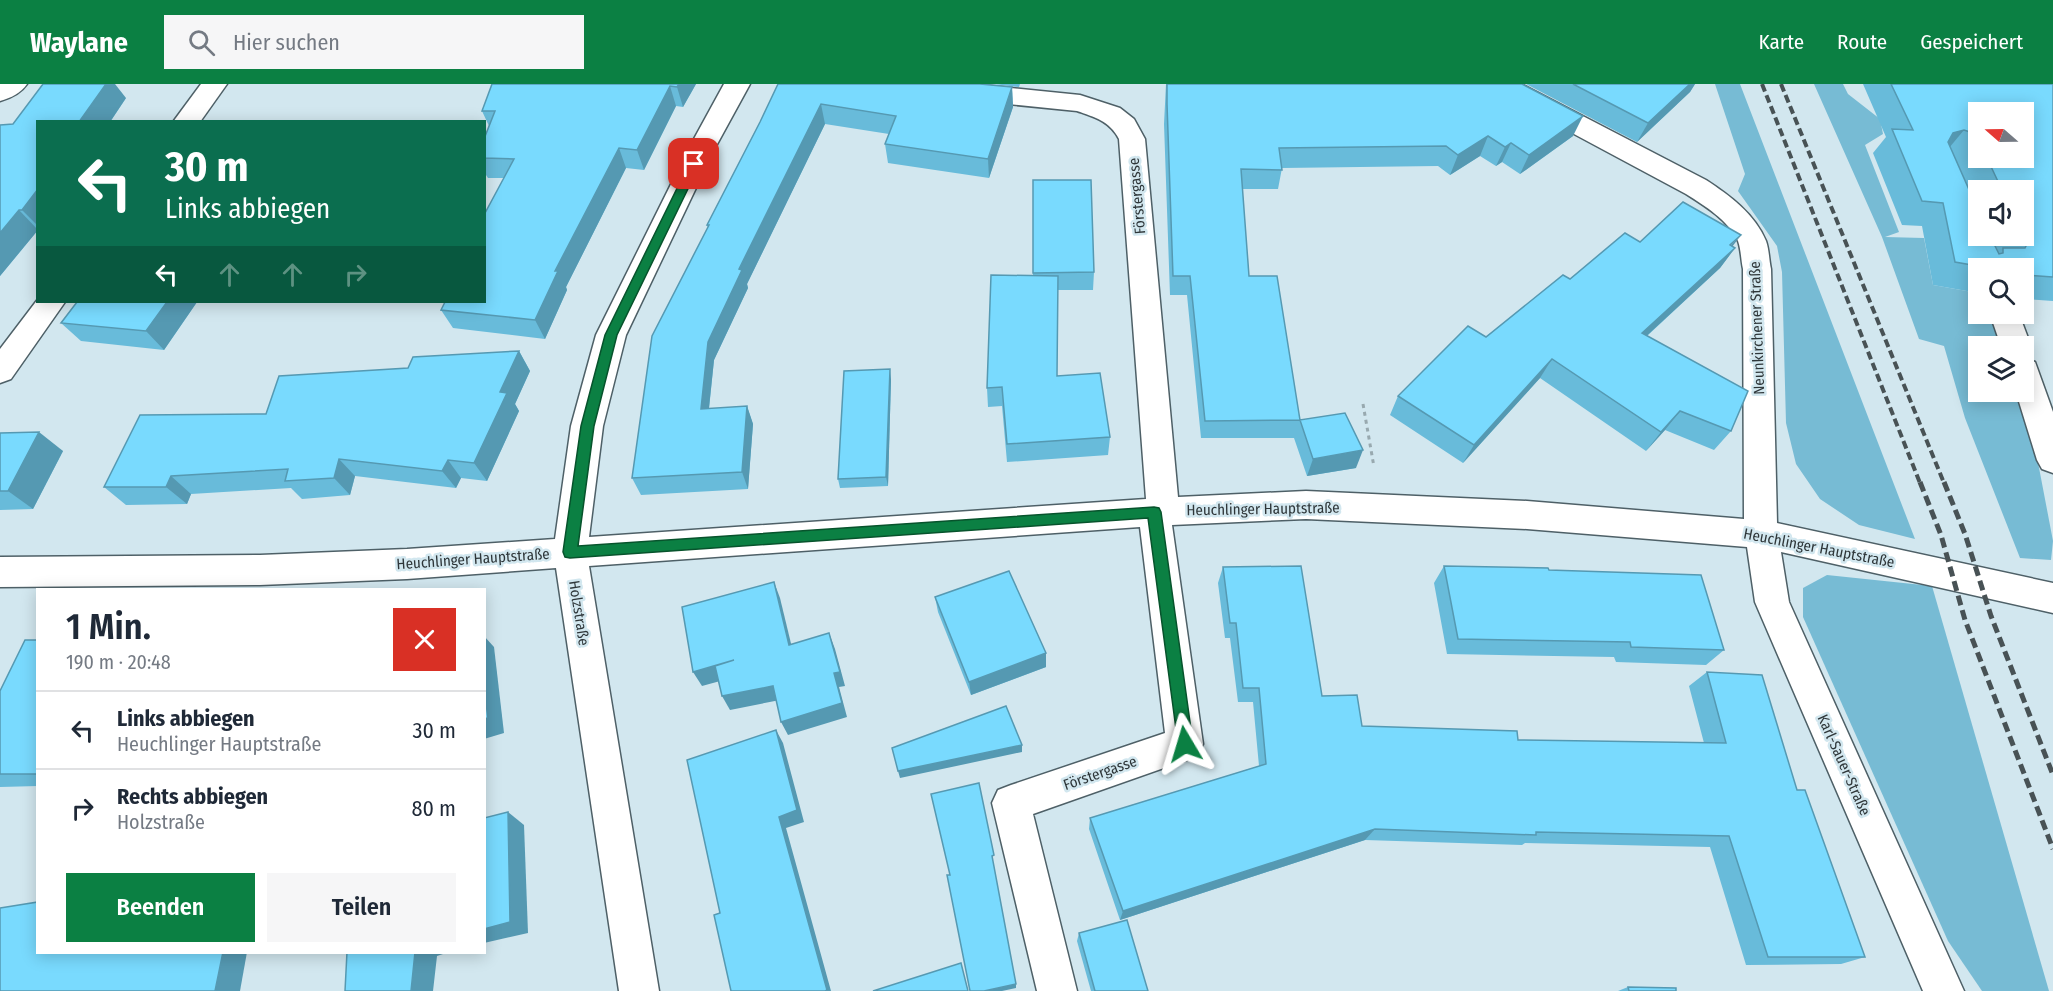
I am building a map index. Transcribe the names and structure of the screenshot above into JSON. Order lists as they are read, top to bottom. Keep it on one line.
{"streets":{"street":["Förstergasse","Neunkirchener Straße","Heuchlinger Hauptstraße","Holzstraße","Karl-Sauer-Straße"]},"crossings":[["Förstergasse","Heuchlinger Hauptstraße"],["Neunkirchener Straße","Heuchlinger Hauptstraße"],["Neunkirchener Straße","Karl-Sauer-Straße"],["Heuchlinger Hauptstraße","Holzstraße"],["Heuchlinger Hauptstraße","Karl-Sauer-Straße"]],"north":"left","page":{"header":"Waylane","search":"Hier suchen","nav":["Karte","Route","Gespeichert"],"turn":["30 m","Links abbiegen"],"heading":["1 Min.","190 m · 20:48"],"list":[{"name":"Links abbiegen","note":"Heuchlinger Hauptstraße","value":"30 m"},{"name":"Rechts abbiegen","note":"Holzstraße","value":"80 m"}],"buttons":["Beenden","Teilen"]}}
